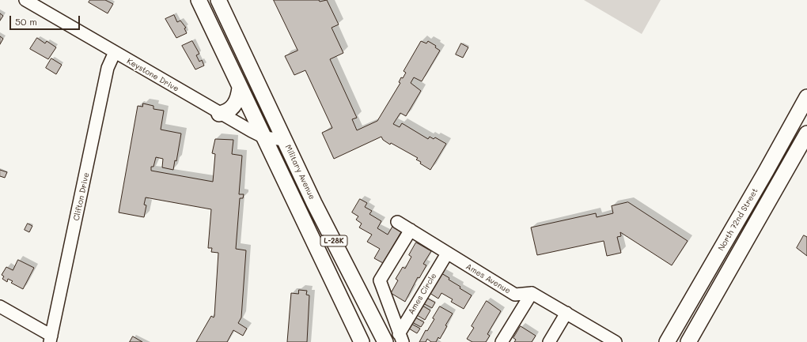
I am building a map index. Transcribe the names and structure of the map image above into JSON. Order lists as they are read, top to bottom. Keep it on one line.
{"streets":{"main road":["Military Avenue","North 72nd Street","L-28K"],"street":["Keystone Drive","Clifton Drive","Ames Avenue","Ames Circle"]},"crossings":[["Keystone Drive","Military Avenue"],["Keystone Drive","Clifton Drive"],["Keystone Drive","L-28K"],["Ames Avenue","Ames Circle"]],"scale_bar":"50 m"}
